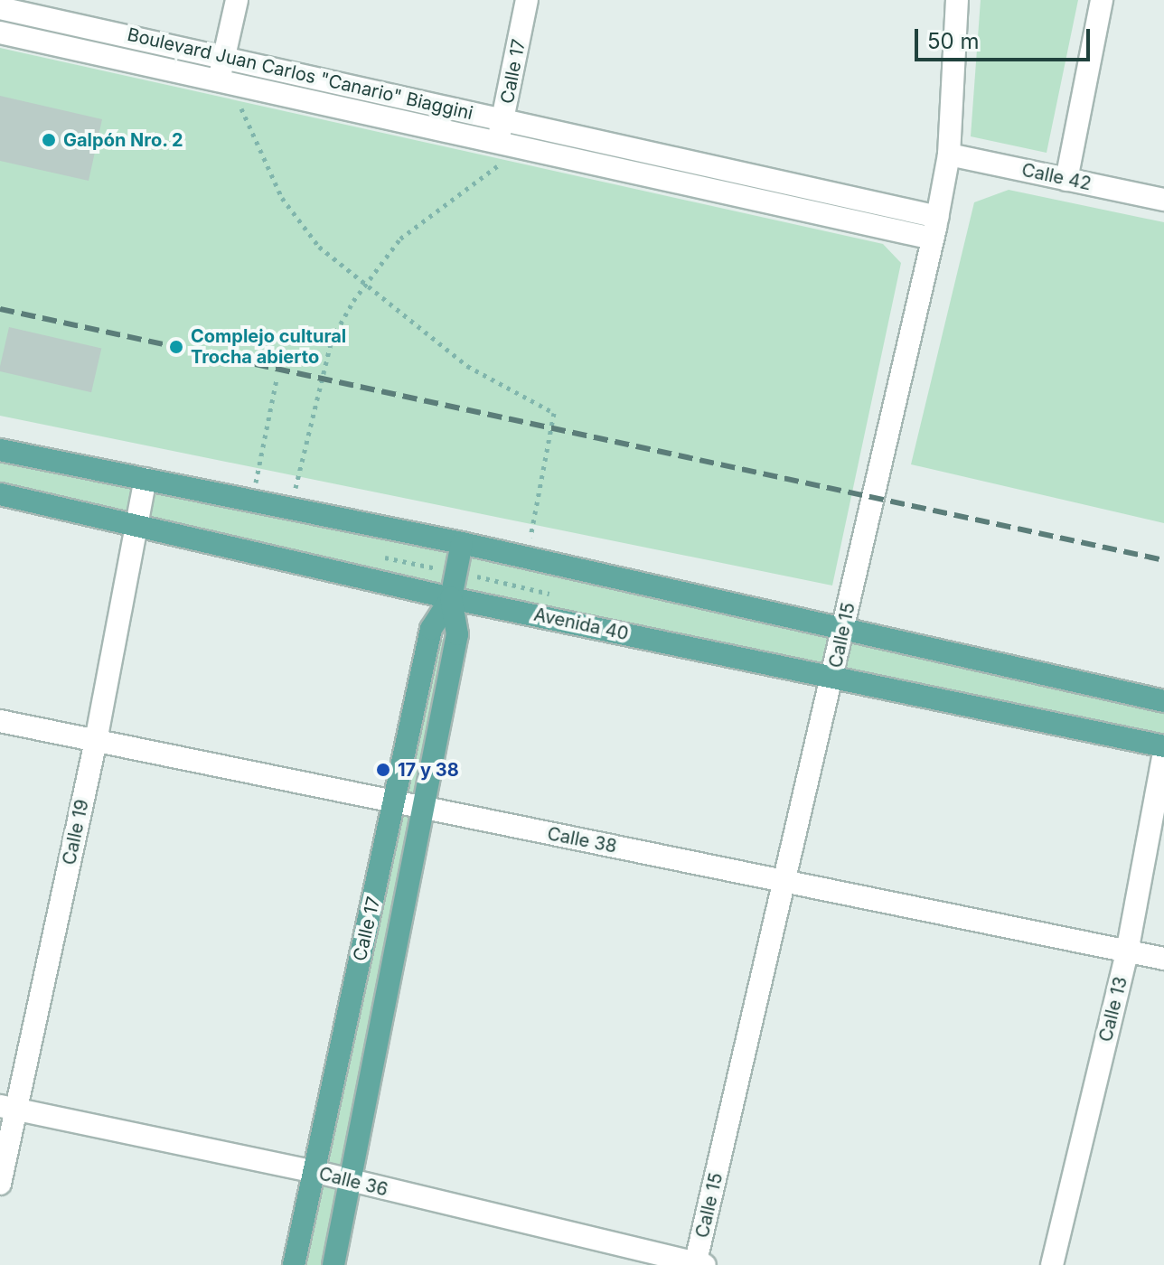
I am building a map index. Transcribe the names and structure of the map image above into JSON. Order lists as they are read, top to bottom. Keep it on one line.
{"streets":{"main road":["Calle 17","Avenida 40"],"street":["Boulevard Juan Carlos \"Canario\" Biaggini","Calle 42","Calle 15","Calle 19","Calle 38","Calle 13","Calle 36"]},"crossings":[["Calle 17","Boulevard Juan Carlos \"Canario\" Biaggini"],["Calle 17","Avenida 40"],["Calle 17","Calle 38"],["Calle 17","Calle 36"],["Boulevard Juan Carlos \"Canario\" Biaggini","Calle 15"],["Calle 42","Calle 15"],["Avenida 40","Calle 15"],["Avenida 40","Calle 19"],["Calle 15","Calle 38"],["Calle 15","Calle 36"],["Calle 19","Calle 38"],["Calle 19","Calle 36"],["Calle 38","Calle 13"]],"places":["Galpón Nro. 2","Complejo cultural Trocha abierto","17 y 38"],"scale_bar":"50 m"}
